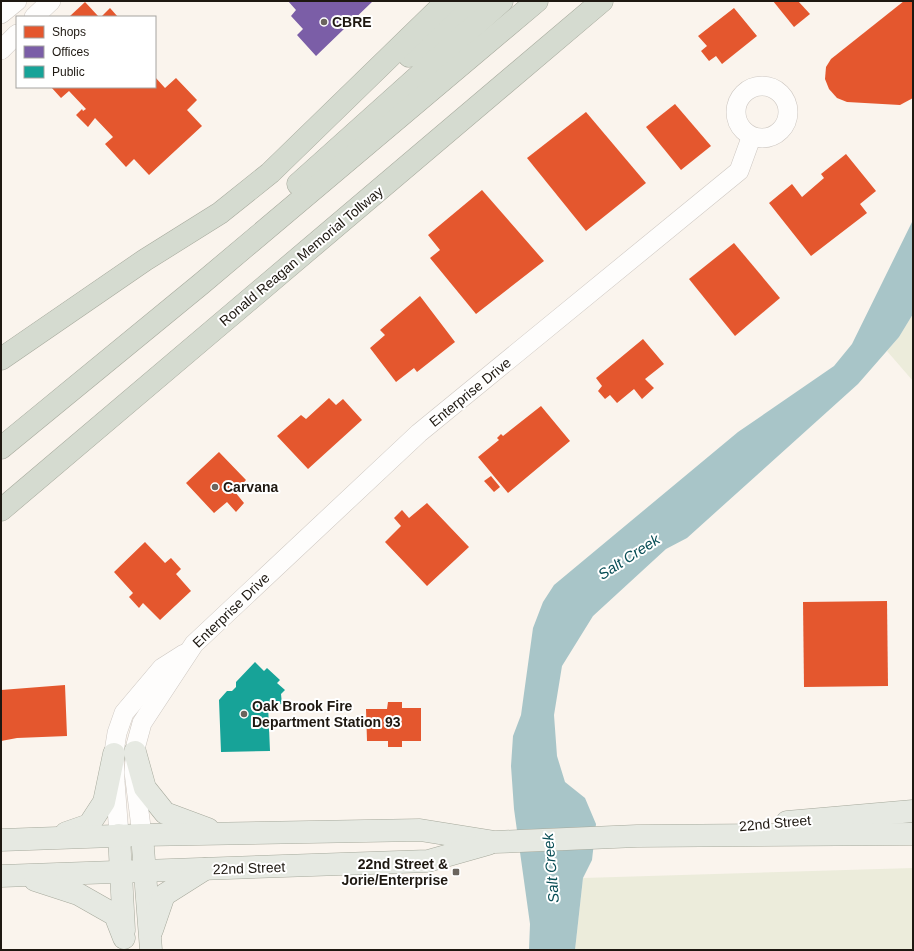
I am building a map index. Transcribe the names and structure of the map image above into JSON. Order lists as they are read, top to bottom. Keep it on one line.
{"streets":{"highway":["Ronald Reagan Memorial Tollway"],"main road":["22nd Street"],"street":["Enterprise Drive"]},"crossings":[["Enterprise Drive","22nd Street"]],"water":["Salt Creek"],"places":{"other":["CBRE","Carvana","Oak Brook Fire Department Station 93"],"transit":["22nd Street & Jorie/Enterprise"]},"legend":["Shops","Offices","Public"]}
